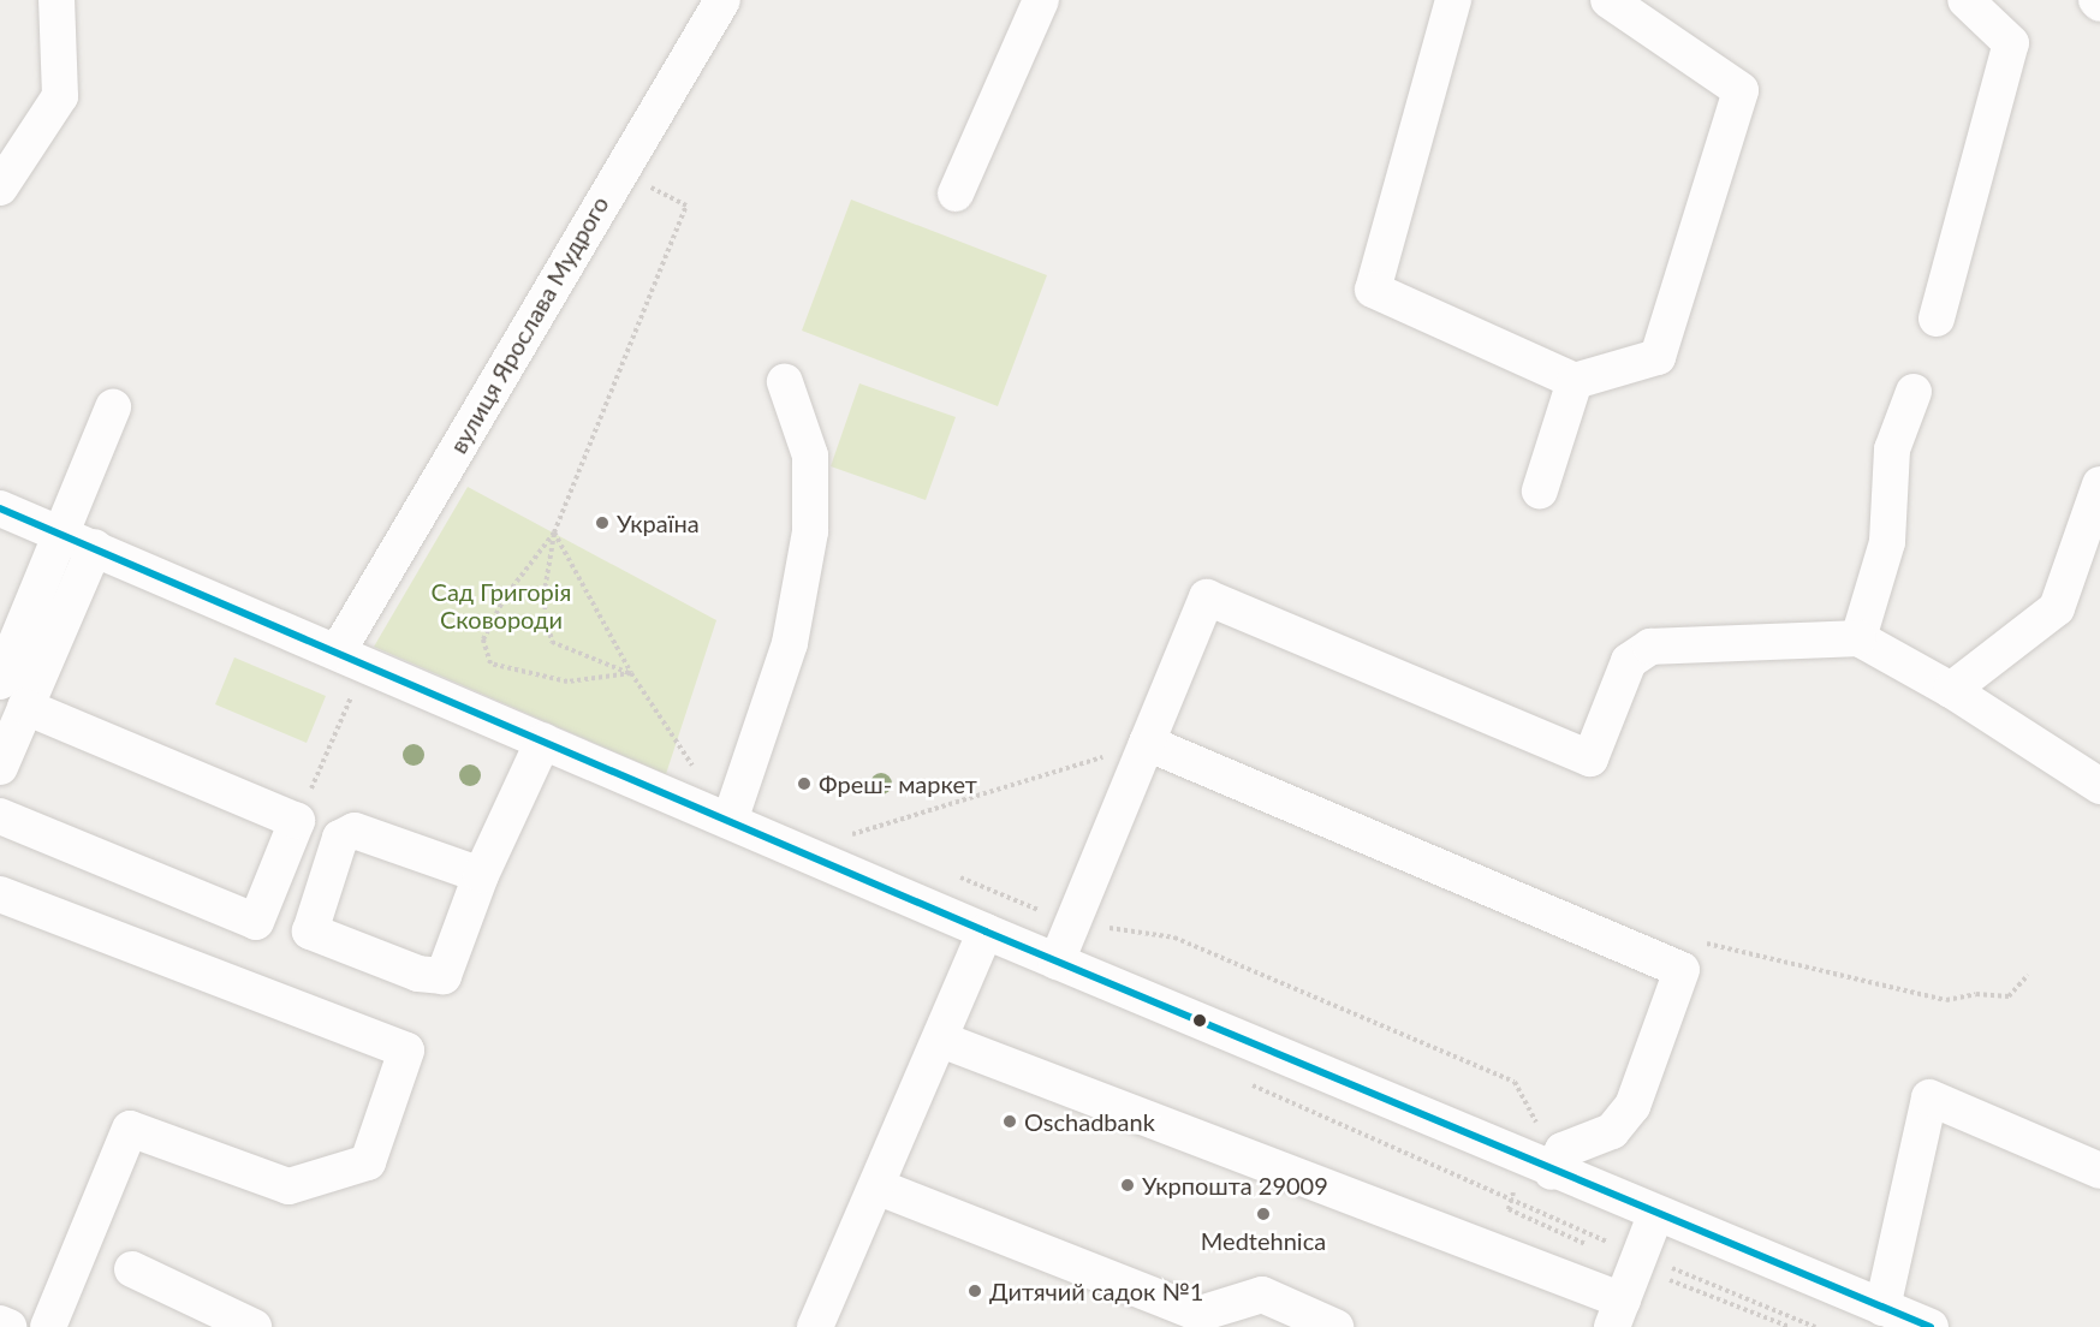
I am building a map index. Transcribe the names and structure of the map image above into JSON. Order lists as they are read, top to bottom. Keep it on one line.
{"streets":{"street":["вулиця Ярослава Мудрого"]},"parks":["Сад Григорія Сковороди"],"places":["Україна","Фреш- маркет","Oschadbank","Укрпошта 29009","Medtehnica","Дитячий садок №1"]}
